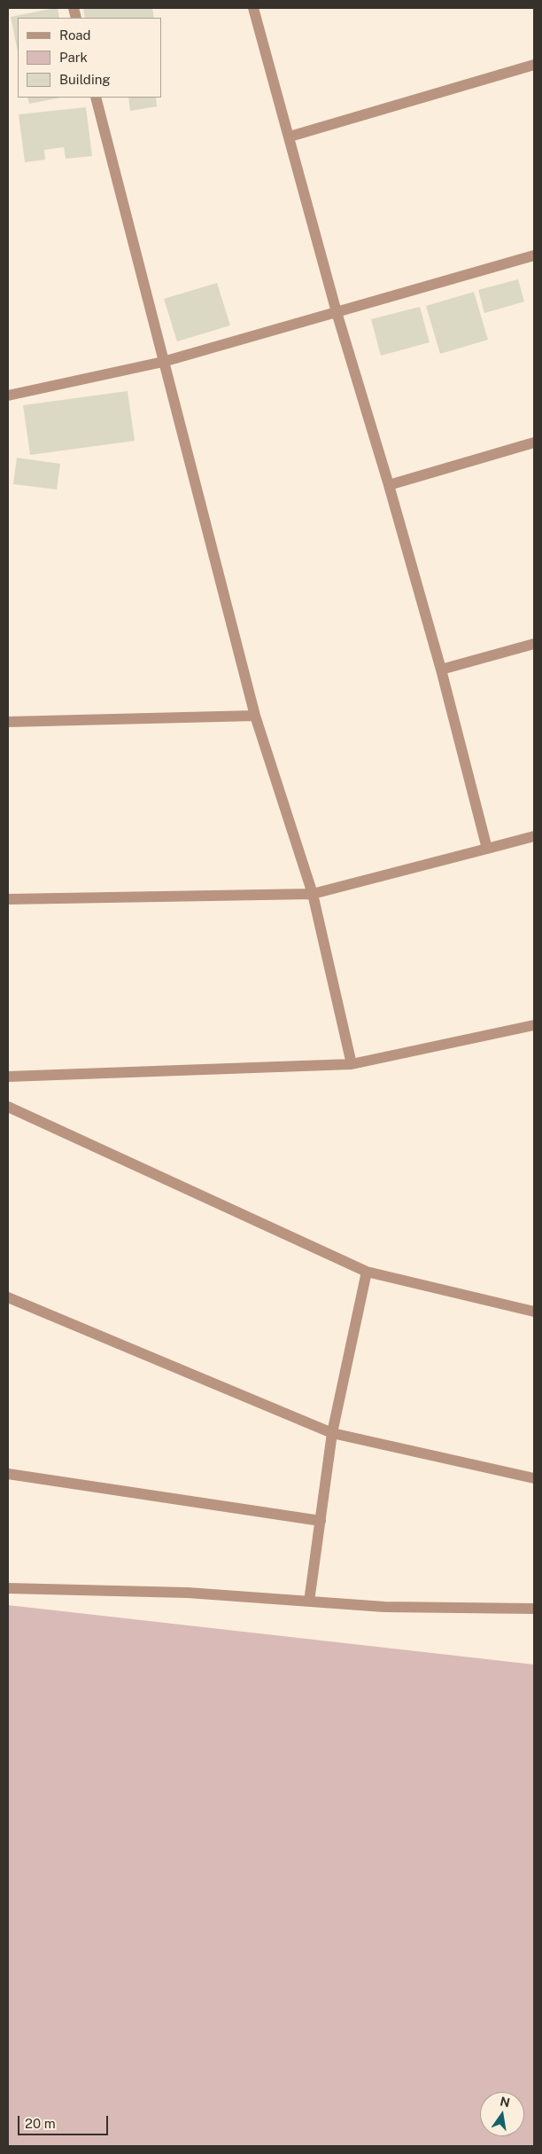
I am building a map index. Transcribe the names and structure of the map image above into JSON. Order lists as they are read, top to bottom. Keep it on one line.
{"legend":["Road","Park","Building"],"scale_bar":"20 m","north":"top"}
